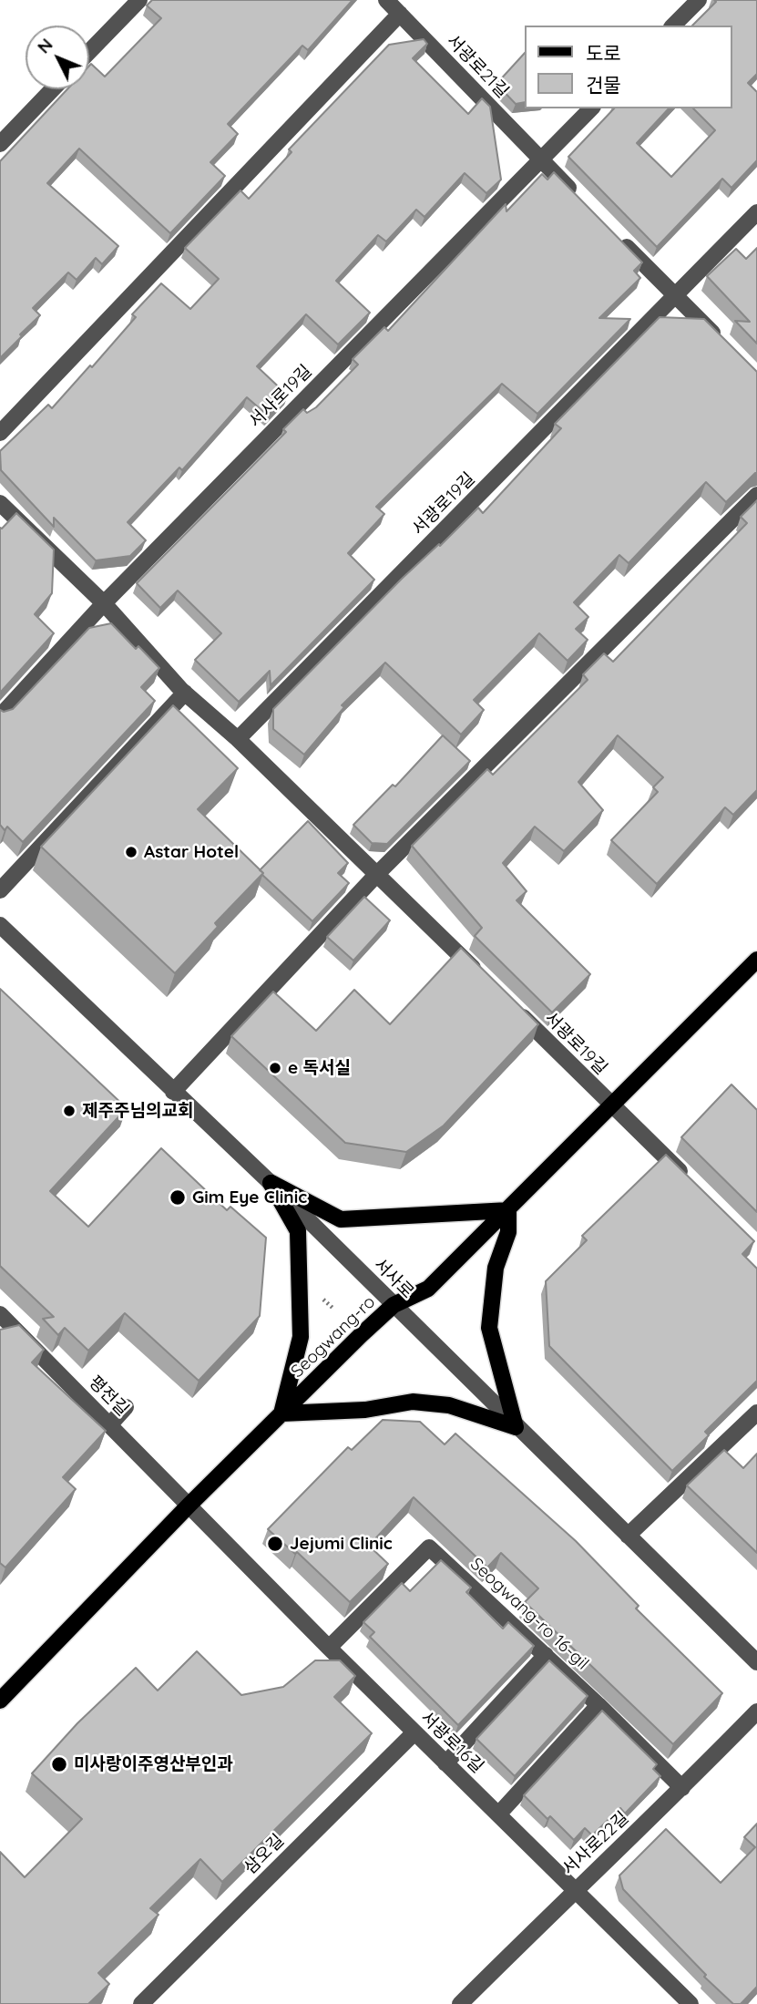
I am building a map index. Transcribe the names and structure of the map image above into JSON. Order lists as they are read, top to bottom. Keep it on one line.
{"streets":{"main road":["Seogwang-ro"],"street":["서광로21길","서사로19길","서광로19길","서사로","평전길","Seogwang-ro 16-gil","서광로16길","서사로22길","삼오길"]},"crossings":[["서광로21길","서사로19길"],["서광로19길","Seogwang-ro"],["서사로","Seogwang-ro"],["Seogwang-ro","평전길"],["Seogwang-ro","서광로16길"],["평전길","서광로16길"],["Seogwang-ro 16-gil","서광로16길"],["Seogwang-ro 16-gil","서사로22길"],["서광로16길","서사로22길"],["서광로16길","삼오길"]],"places":["Astar Hotel","e 독서실","제주주님의교회","Gim Eye Clinic","Jejumi Clinic","미사랑이주영산부인과"],"legend":["도로","건물"],"north":"top left"}
